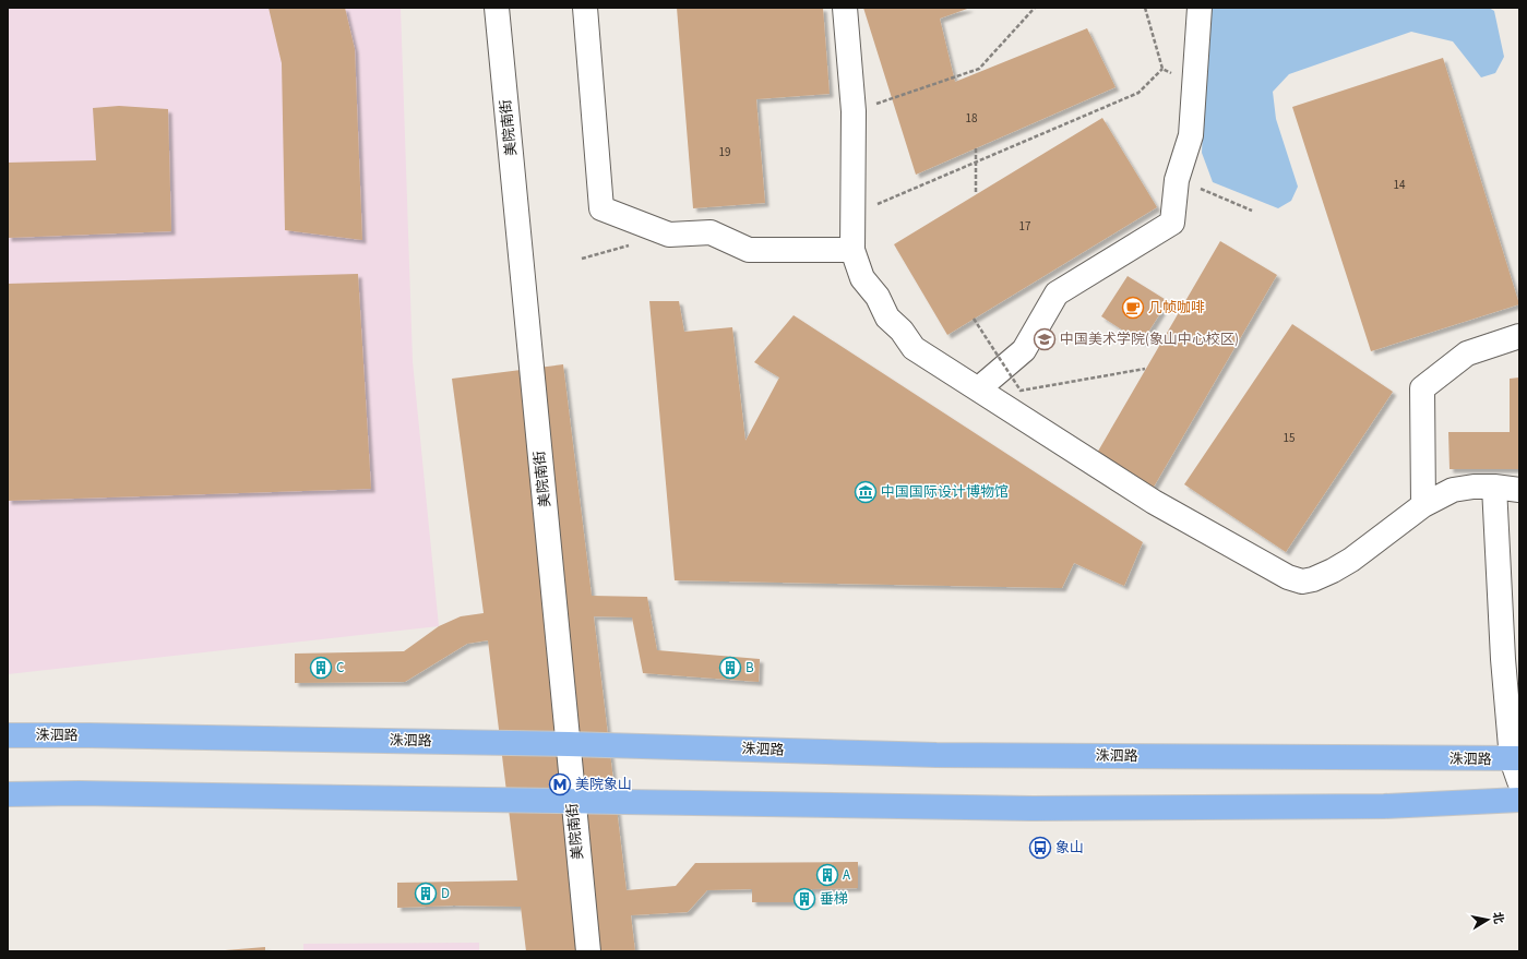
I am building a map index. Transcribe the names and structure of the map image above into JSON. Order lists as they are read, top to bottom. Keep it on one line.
{"streets":{"main road":["洙泗路"],"street":["美院南街"]},"crossings":[["美院南街","洙泗路"]],"places":{"cafe":["几帧咖啡"],"school or university":["中国美术学院(象山中心校区)"],"museum":["中国国际设计博物馆"],"building":["C","B","A","D","垂梯"],"metro station":["美院象山"],"bus stop":["象山"]},"house_numbers":["18","19","14","17","15"],"north":"right"}
